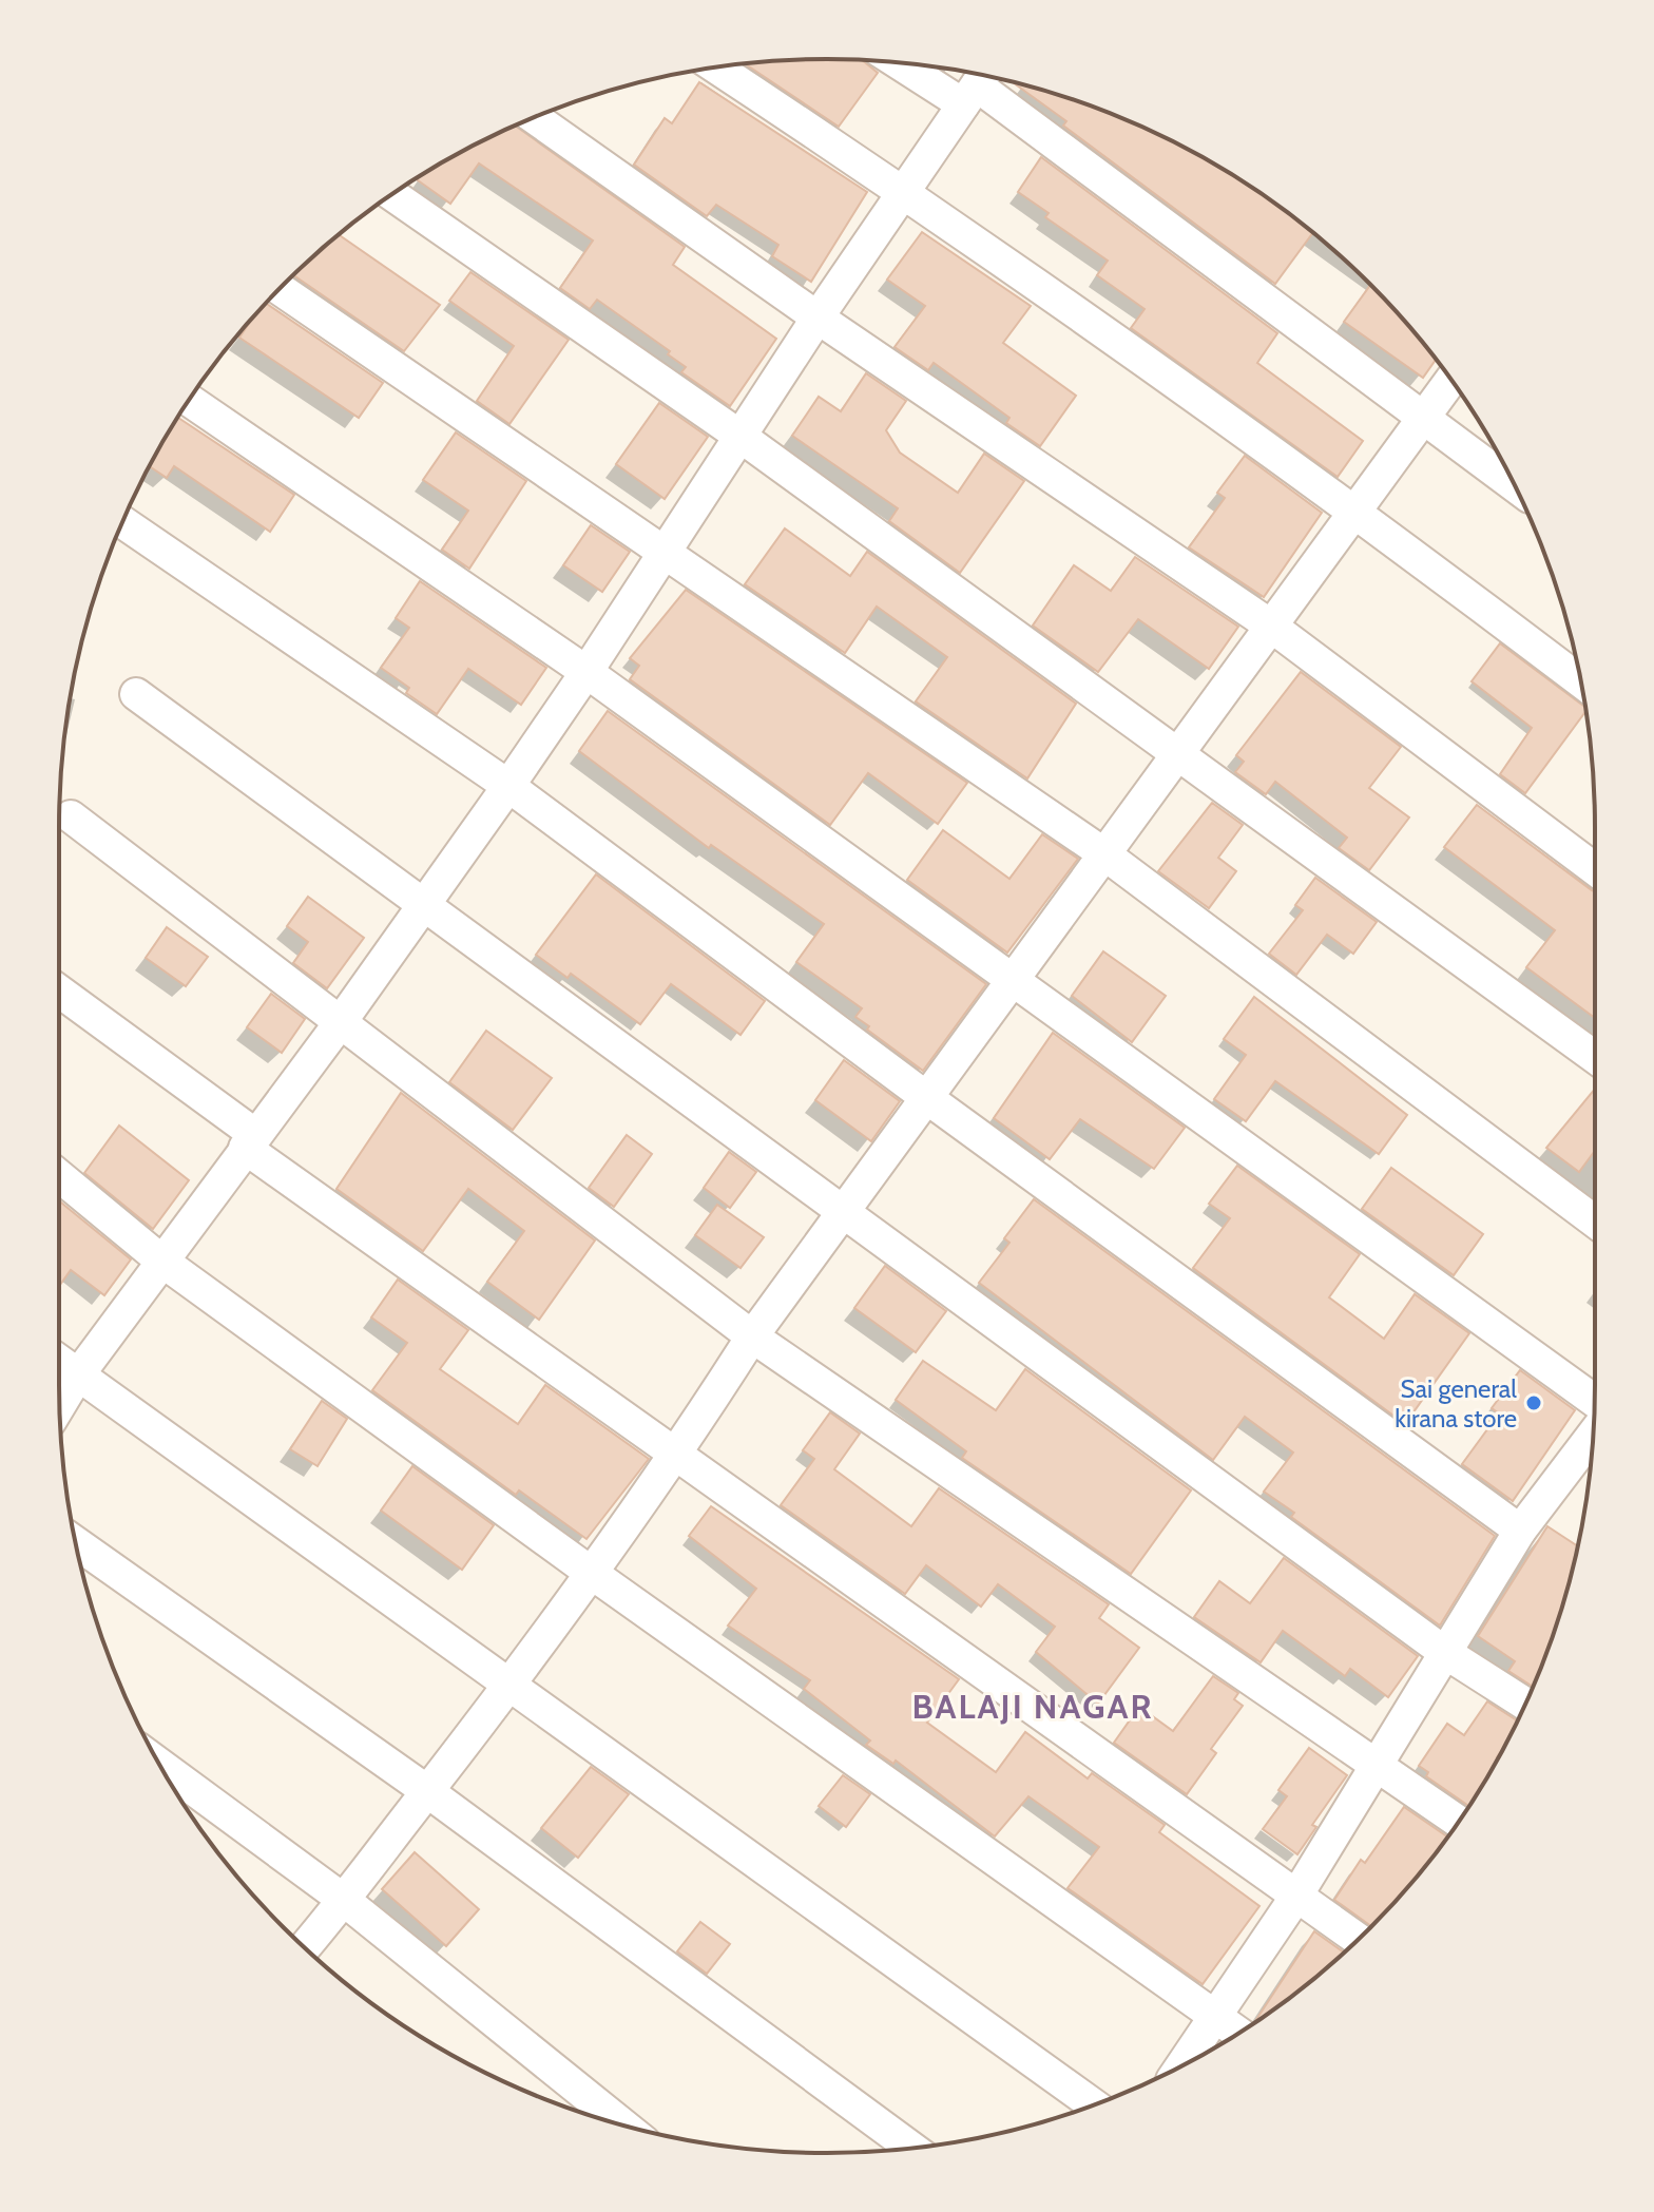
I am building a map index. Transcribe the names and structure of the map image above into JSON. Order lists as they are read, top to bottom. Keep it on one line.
{"districts":["BALAJI NAGAR"],"places":["Sai general kirana store"]}
